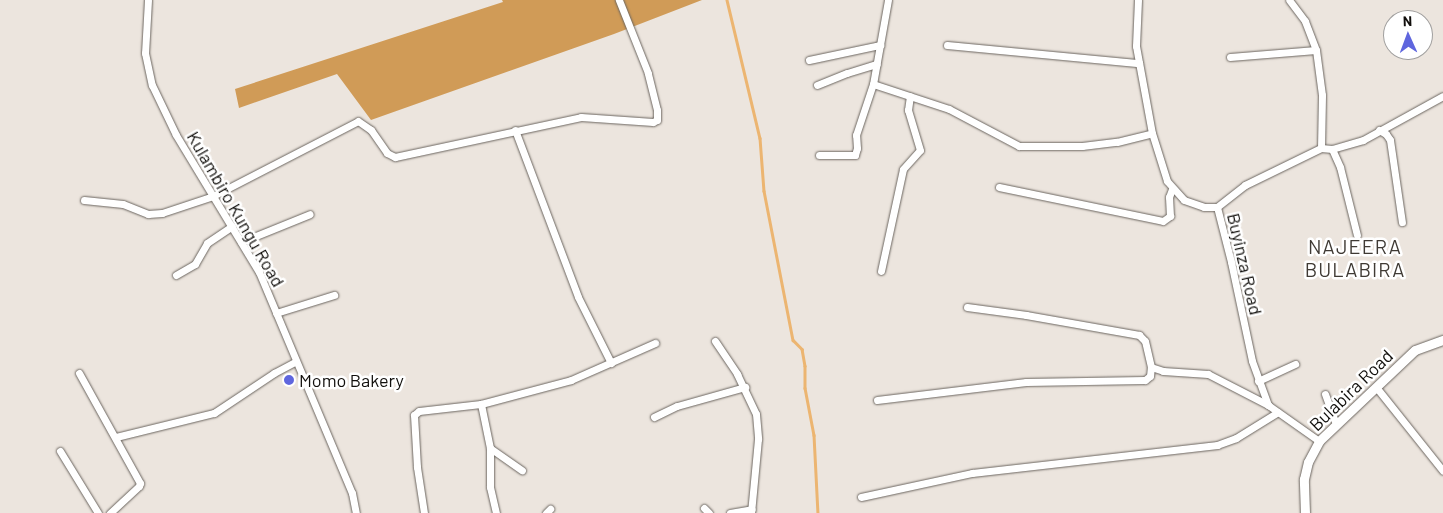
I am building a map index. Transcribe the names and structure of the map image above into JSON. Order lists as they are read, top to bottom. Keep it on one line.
{"streets":{"street":["Kulambiro Kungu Road","Buyinza Road","Bulabira Road"]},"districts":["NAJEERA BULABIRA"],"places":["Momo Bakery"],"north":"top"}
